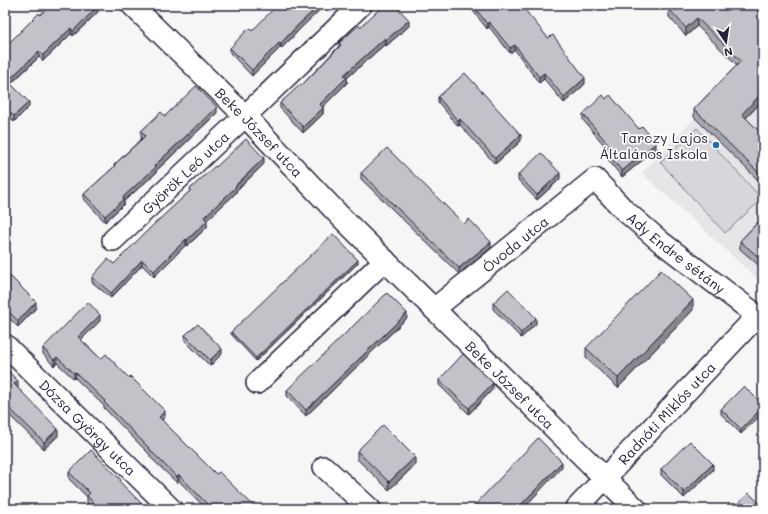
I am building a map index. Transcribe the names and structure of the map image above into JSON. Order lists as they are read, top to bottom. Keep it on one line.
{"streets":{"street":["Beke József utca","Györök Leó utca","Óvoda utca","Ady Endre sétány","Radnóti Miklós utca","Dózsa György utca"]},"crossings":[["Beke József utca","Györök Leó utca"],["Beke József utca","Óvoda utca"],["Beke József utca","Radnóti Miklós utca"],["Óvoda utca","Ady Endre sétány"],["Ady Endre sétány","Radnóti Miklós utca"]],"places":["Tarczy Lajos Általános Iskola"],"north":"bottom"}
